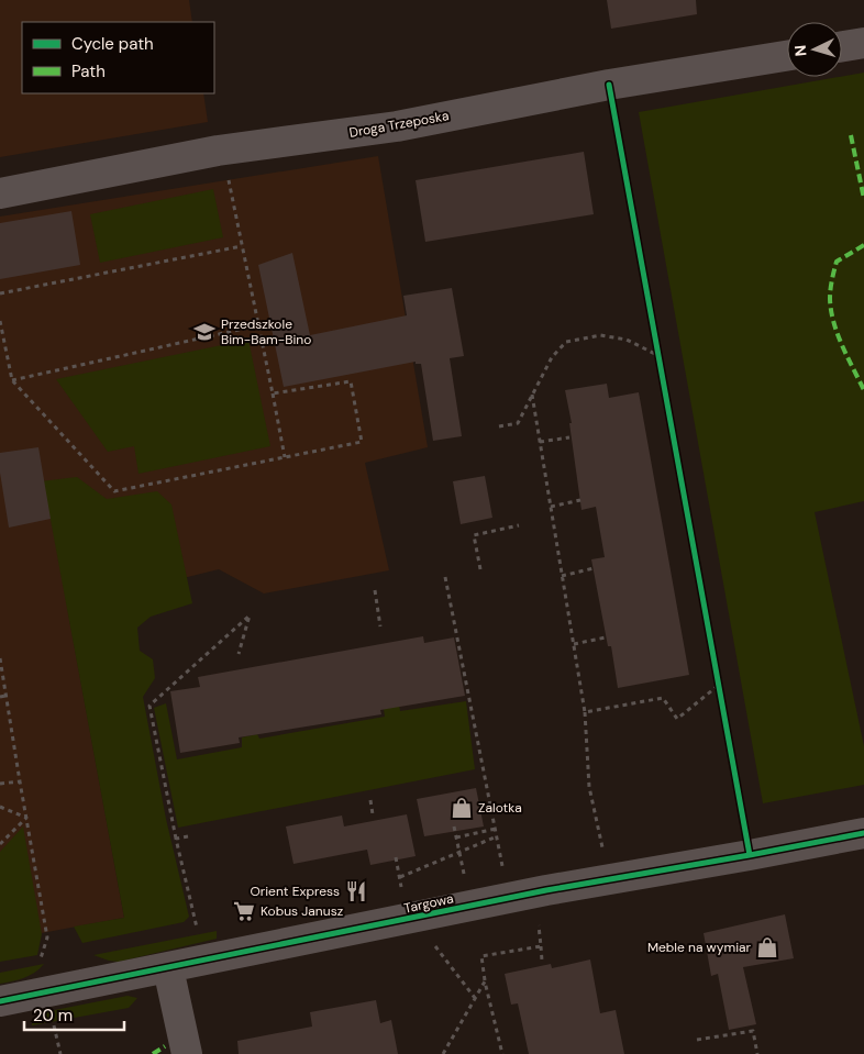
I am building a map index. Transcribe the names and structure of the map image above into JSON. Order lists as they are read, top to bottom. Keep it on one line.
{"streets":{"street":["Droga Trzeposka","Targowa"]},"places":{"school or university":["Przedszkole Bim-Bam-Bino"],"shop":["Zalotka","Meble na wymiar"],"restaurant":["Orient Express"],"supermarket":["Kobus Janusz"]},"legend":["Cycle path","Path"],"scale_bar":"20 m","north":"left"}
